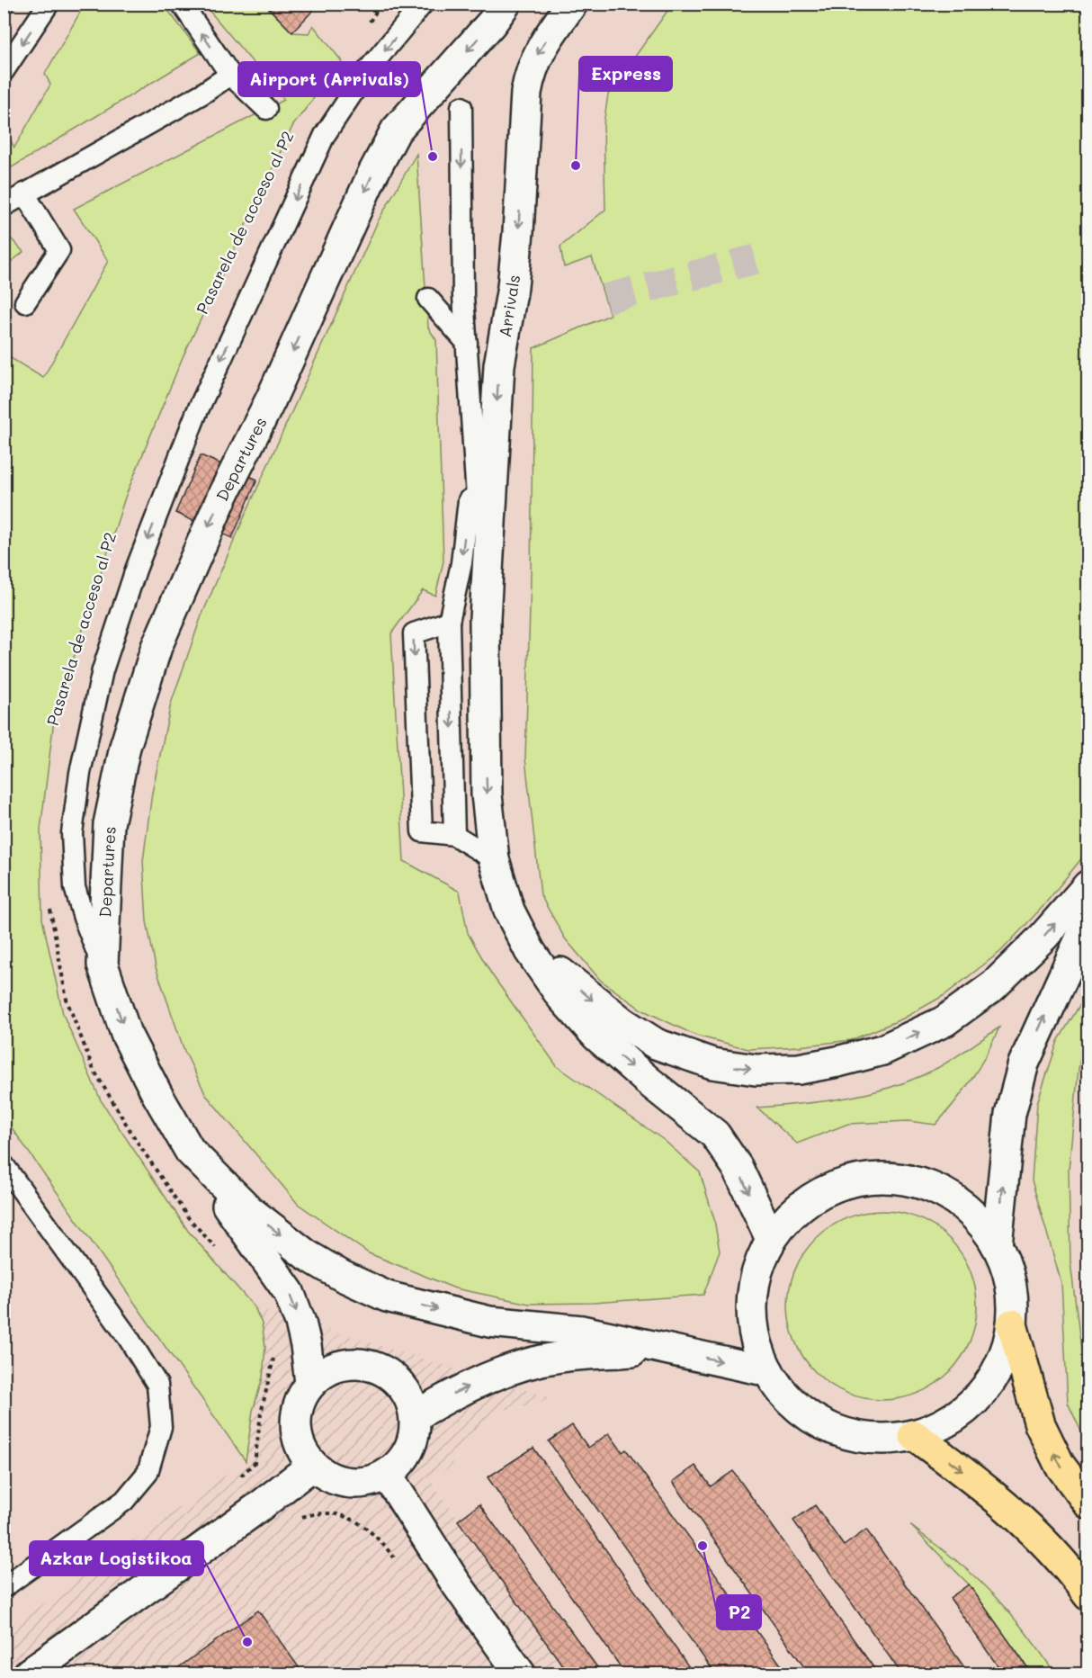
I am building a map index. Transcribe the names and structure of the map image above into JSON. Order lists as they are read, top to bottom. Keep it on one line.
{"streets":{"street":["Arrivals","Departures"]},"one_way":["Arrivals","Departures"],"places":["Airport (Arrivals)","Express","P2","Azkar Logistikoa"]}
